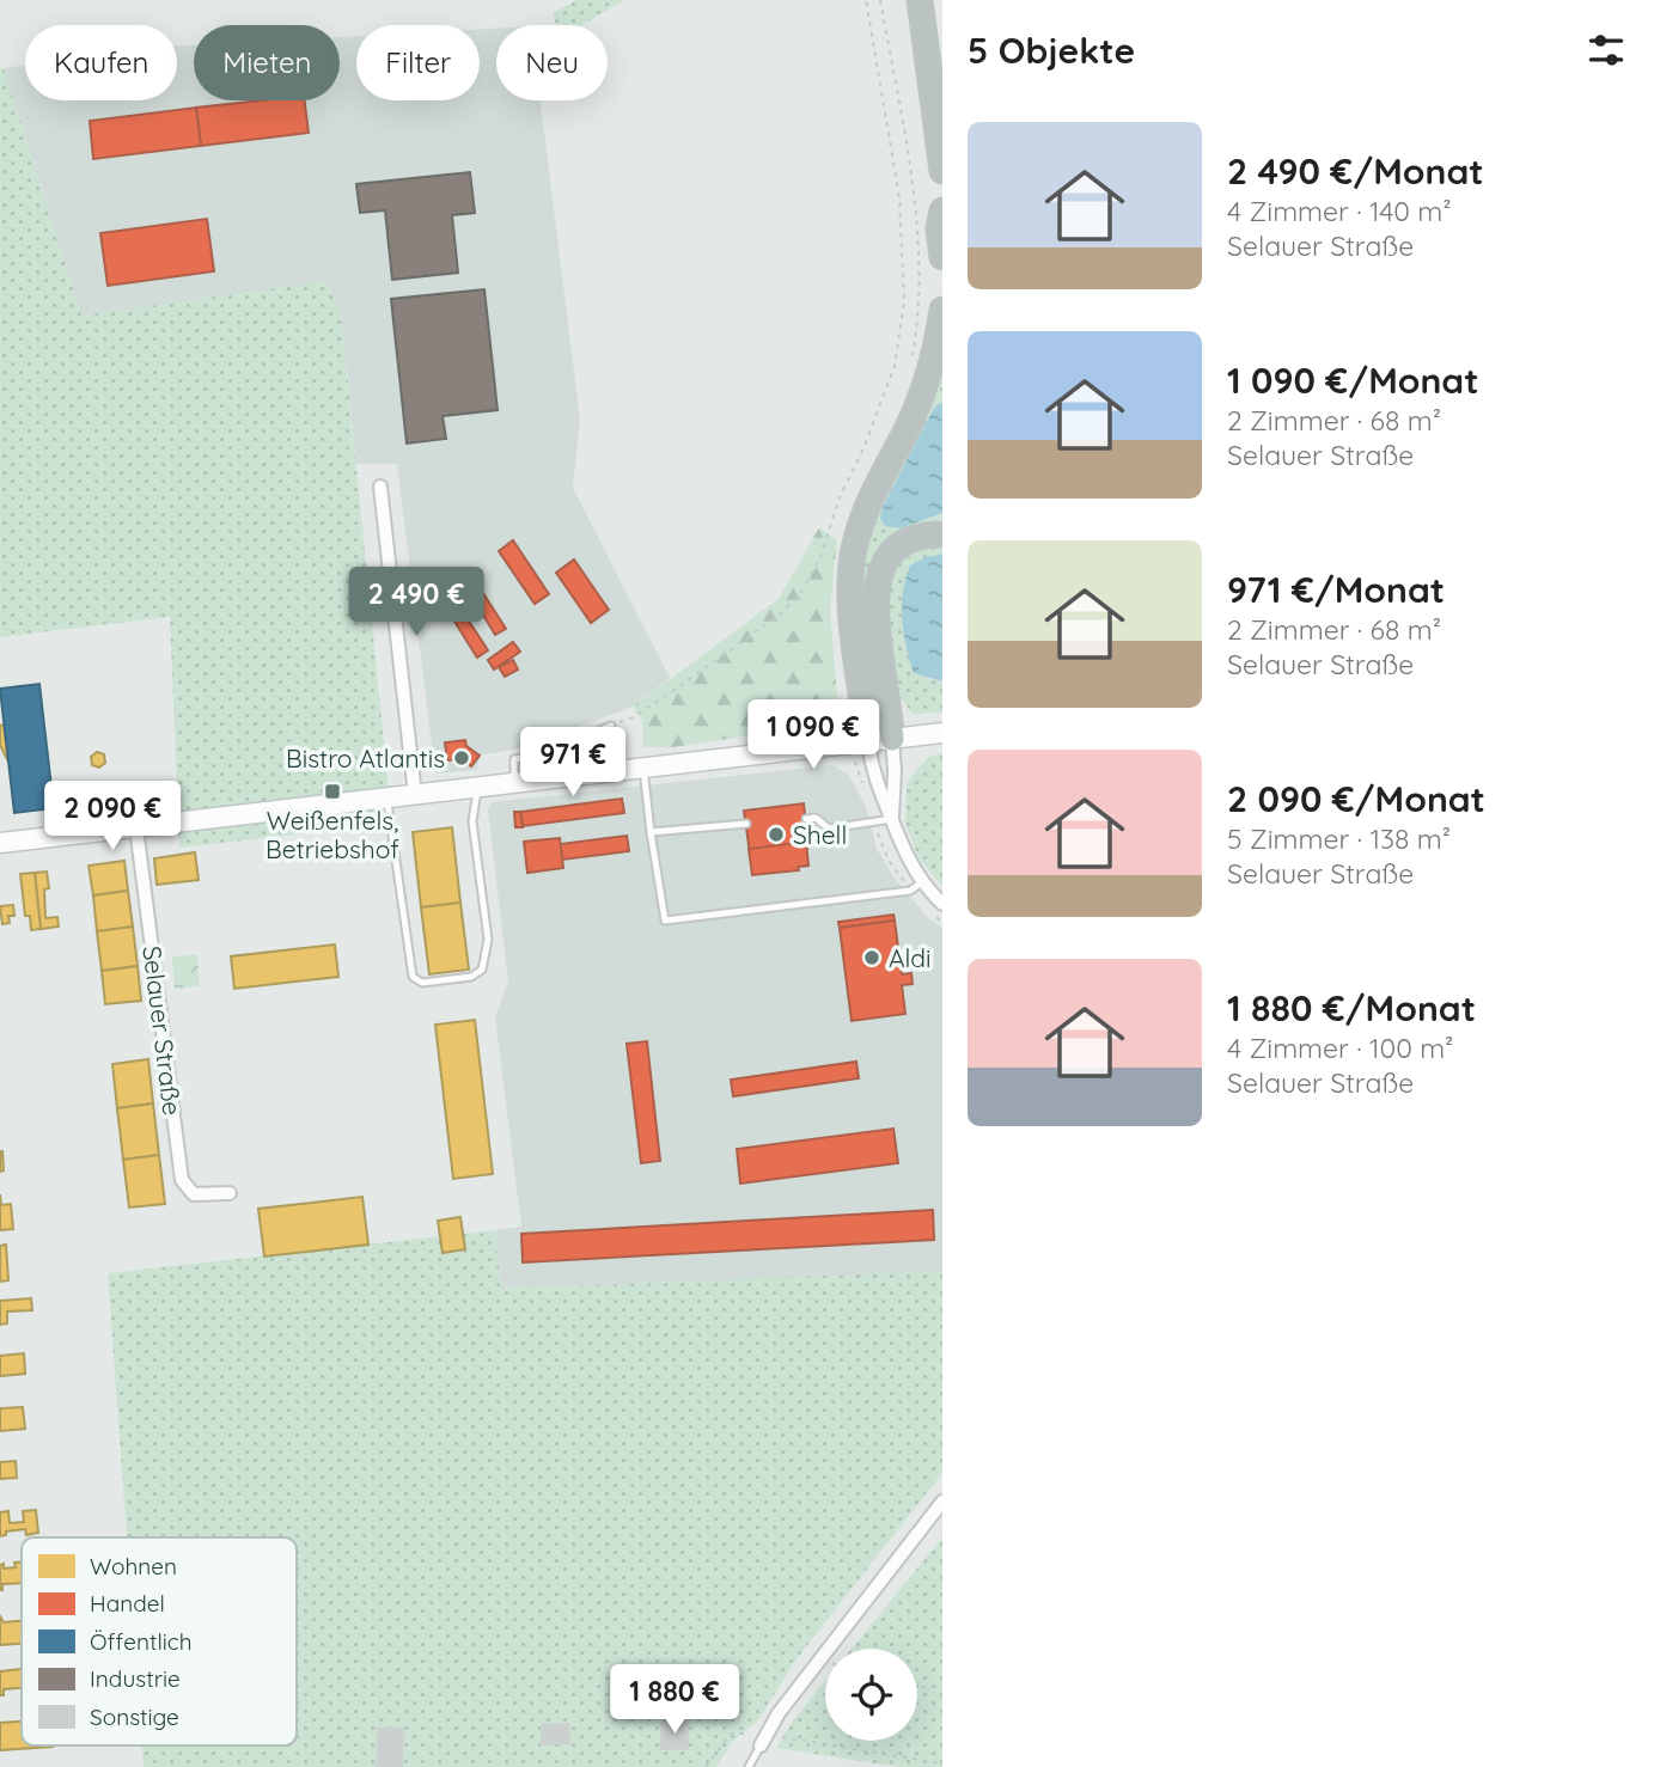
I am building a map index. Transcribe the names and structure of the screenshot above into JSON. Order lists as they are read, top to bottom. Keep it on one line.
{"streets":{"street":["Selauer Straße"]},"places":{"other":["Bistro Atlantis","Shell","Aldi"],"transit":["Weißenfels, Betriebshof"]},"legend":["Wohnen","Handel","Öffentlich","Industrie","Sonstige"],"page":{"heading":"5 Objekte","chip":["Kaufen","Mieten","Filter","Neu"],"list":[{"name":"2 490 €/Monat","note":"4 Zimmer · 140 m² · Selauer Straße"},{"name":"1 090 €/Monat","note":"2 Zimmer · 68 m² · Selauer Straße"},{"name":"971 €/Monat","note":"2 Zimmer · 68 m² · Selauer Straße"},{"name":"2 090 €/Monat","note":"5 Zimmer · 138 m² · Selauer Straße"},{"name":"1 880 €/Monat","note":"4 Zimmer · 100 m² · Selauer Straße"}],"price":["2 490 €","1 090 €","971 €","2 090 €","1 880 €"]}}
